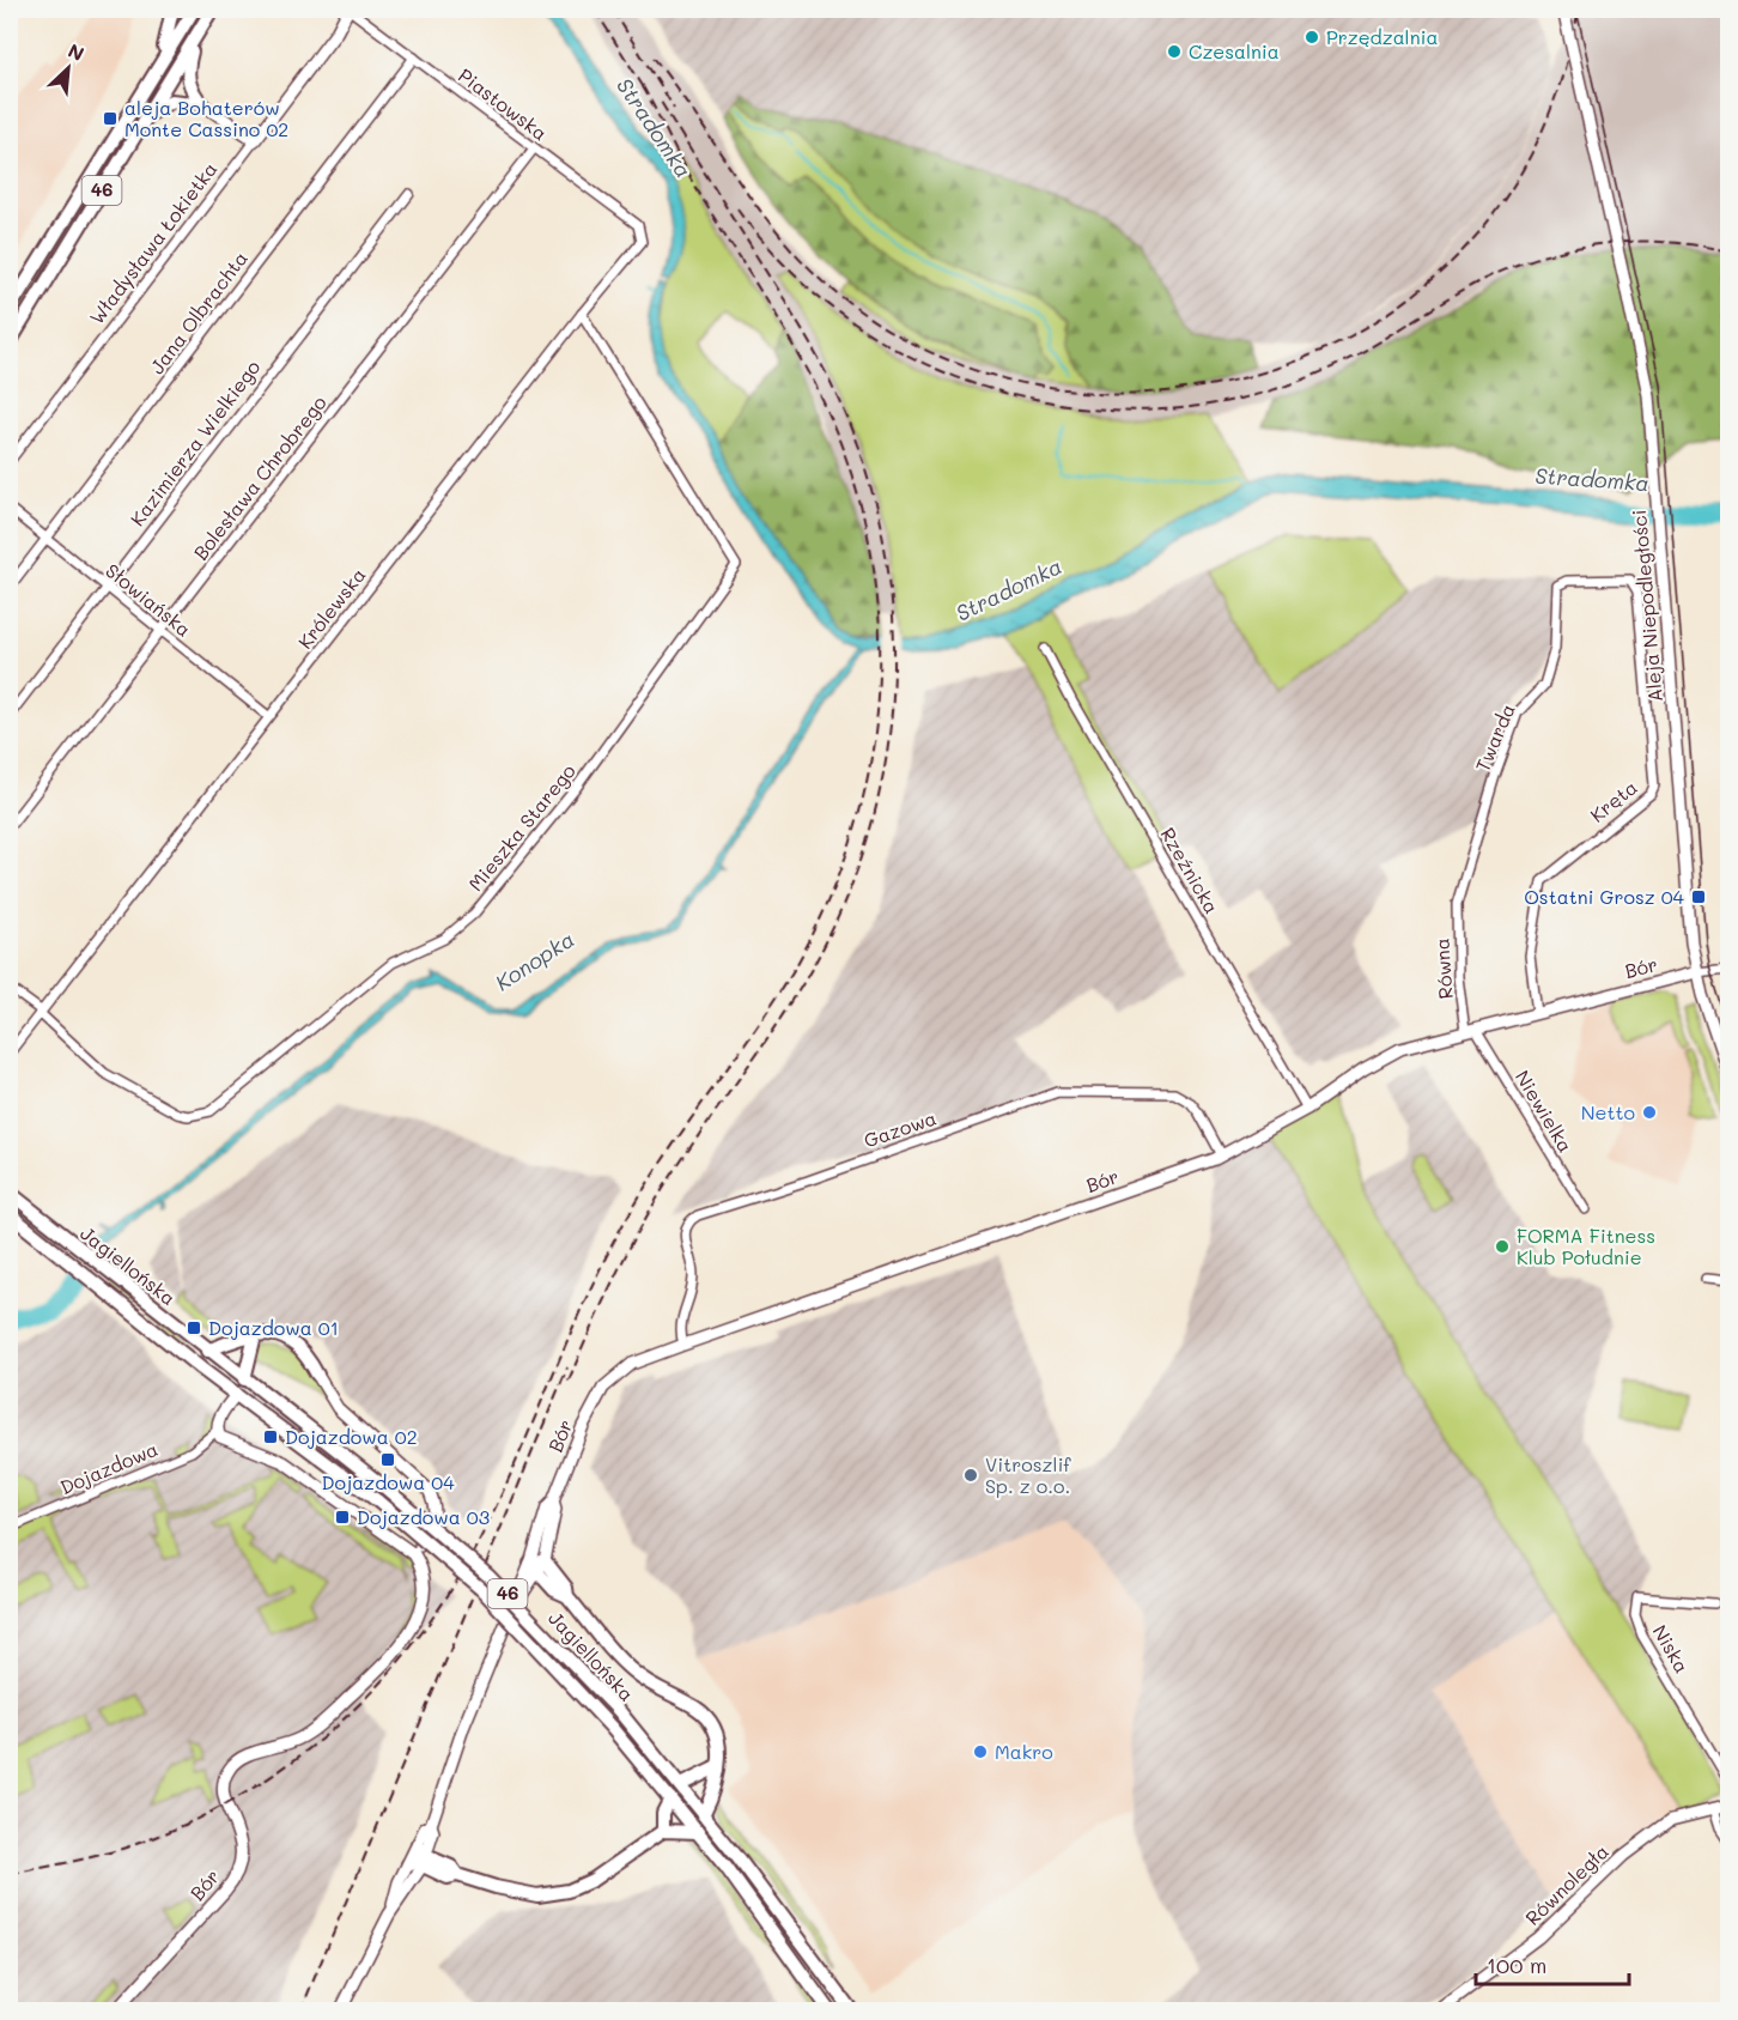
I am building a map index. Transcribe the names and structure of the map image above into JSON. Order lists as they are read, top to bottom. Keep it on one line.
{"streets":{"main road":["46","Jagiellońska"],"street":["Piastowska","Władysława Łokietka","Jana Olbrachta","Kazimierza Wielkiego","Bolesława Chrobrego","Słowiańska","Aleja Niepodległości","Królewska","Twarda","Kręta","Mieszka Starego","Rzeźnicka","Bór","Równa","Niewielka","Gazowa","Dojazdowa","Niska","Równoległa"]},"crossings":[["Piastowska","Władysława Łokietka"],["Piastowska","Jana Olbrachta"],["Piastowska","Bolesława Chrobrego"],["Piastowska","Królewska"],["Jana Olbrachta","Słowiańska"],["Kazimierza Wielkiego","Słowiańska"],["Bolesława Chrobrego","Słowiańska"],["Słowiańska","Królewska"],["Aleja Niepodległości","Bór"],["Królewska","Mieszka Starego"],["Twarda","Kręta"],["Twarda","Równa"],["Kręta","Bór"],["Rzeźnicka","Bór"],["Bór","Równa"],["Bór","Niewielka"],["Bór","Gazowa"],["Równa","Niewielka"]],"water":["Stradomka","Konopka"],"places":{"other":["Przędzalnia","Czesalnia","Netto","FORMA Fitness Klub Południe","Vitroszlif Sp. z o.o.","Makro"],"transit":["aleja Bohaterów Monte Cassino 02","Ostatni Grosz 04","Dojazdowa 01","Dojazdowa 02","Dojazdowa 04","Dojazdowa 03"]},"scale_bar":"100 m","north":"top right"}
